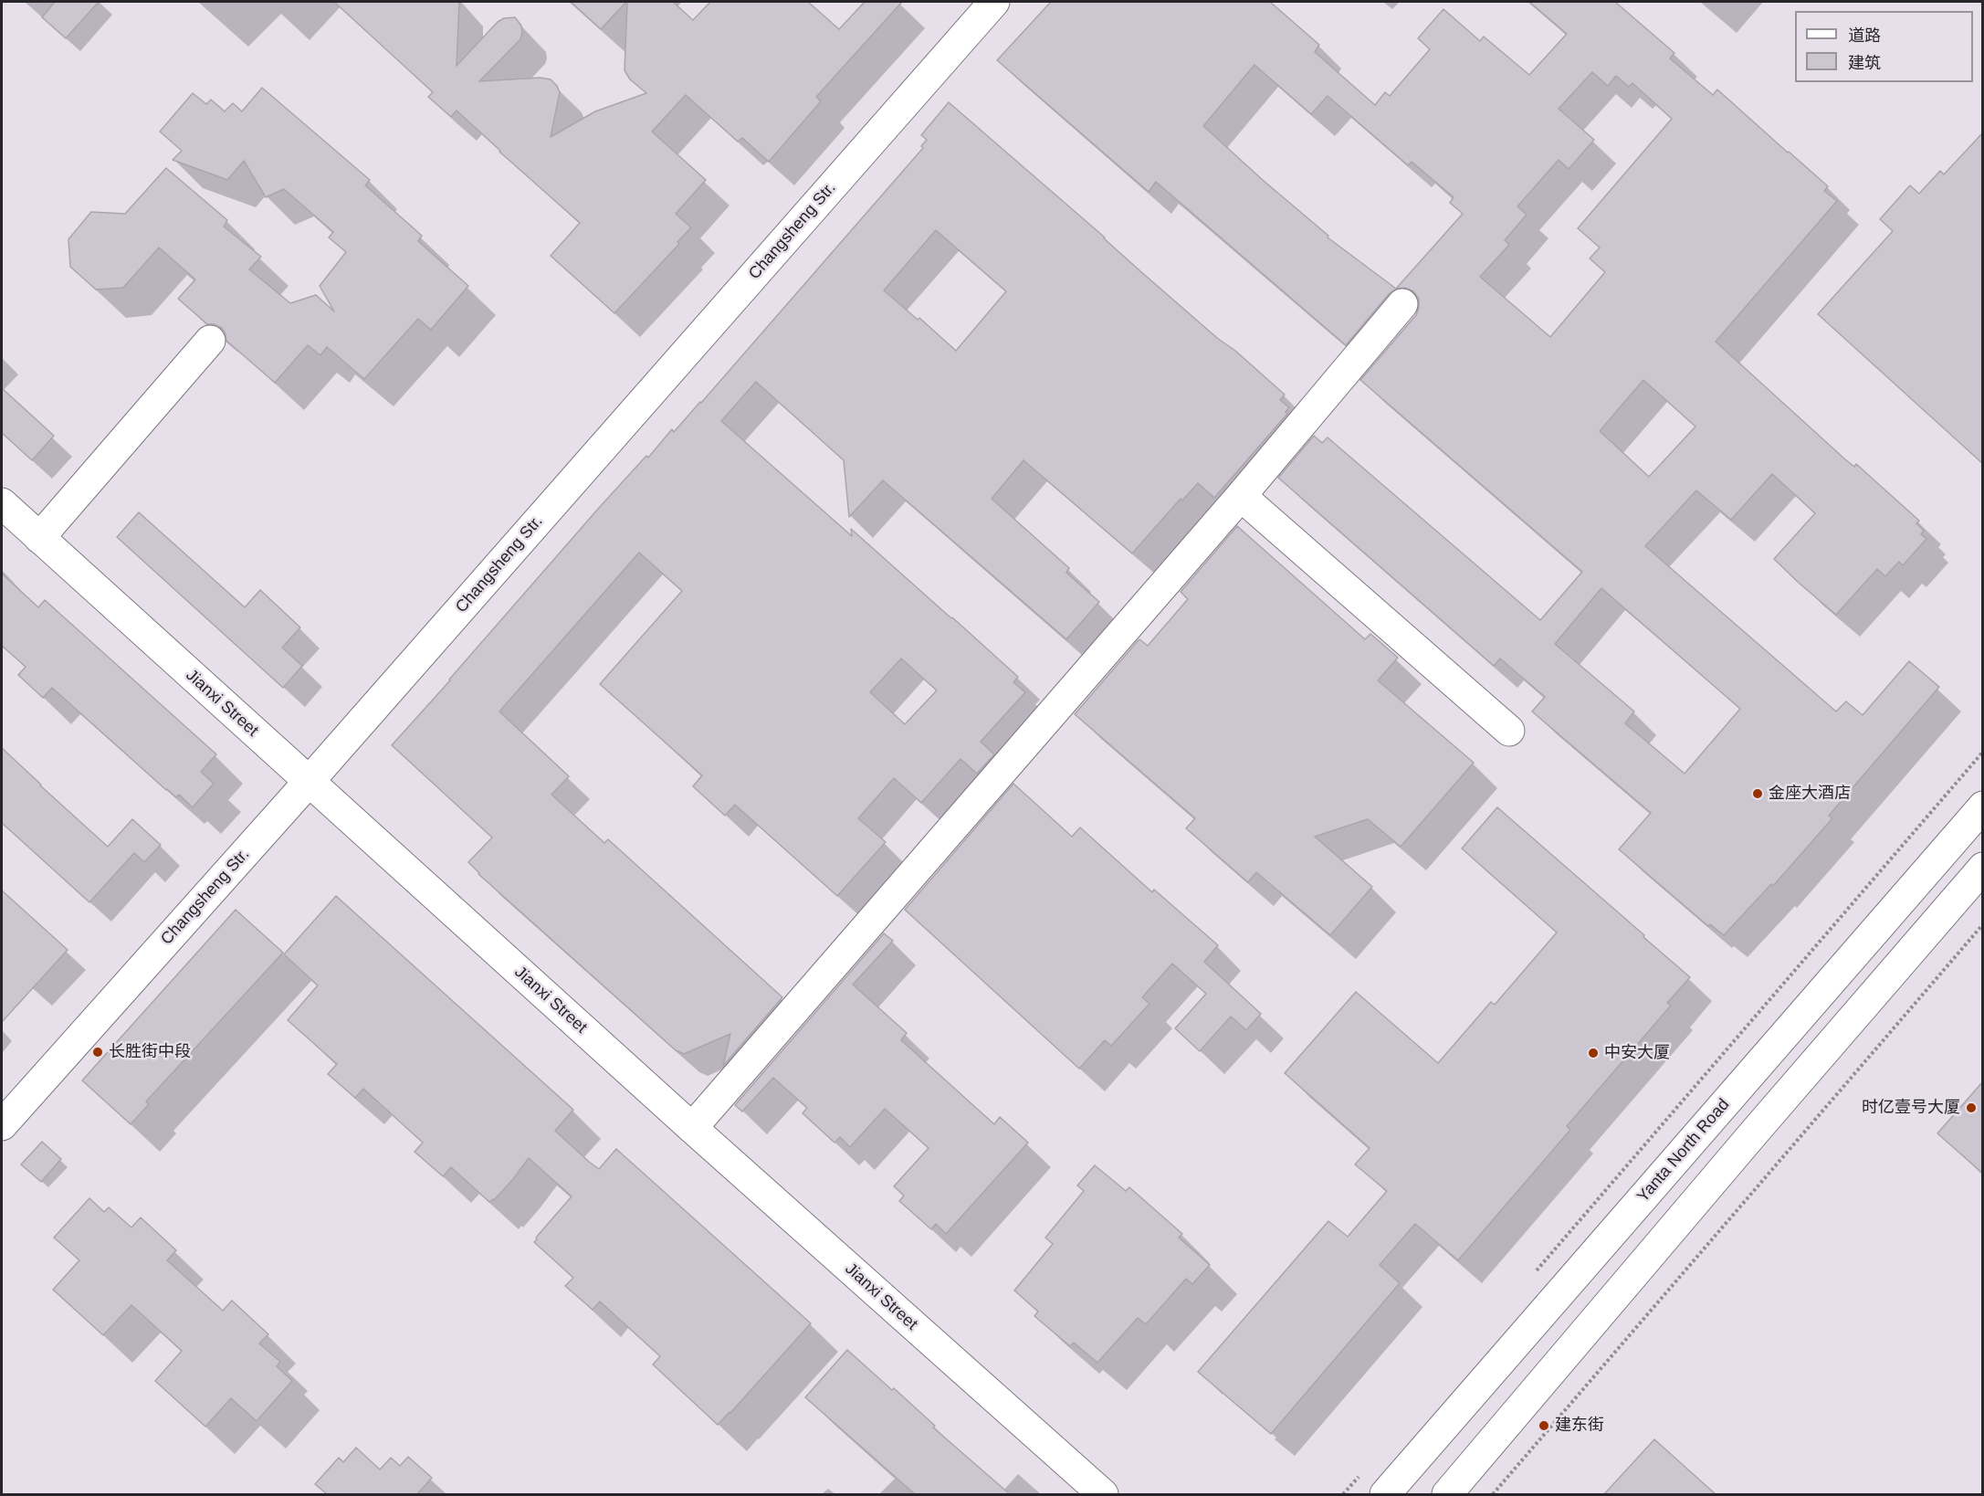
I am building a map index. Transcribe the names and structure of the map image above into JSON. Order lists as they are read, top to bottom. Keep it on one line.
{"streets":{"street":["Changsheng Str.","Jianxi Street","Yanta North Road"]},"crossings":[["Changsheng Str.","Jianxi Street"]],"places":["金座大酒店","长胜街中段","中安大厦","时亿壹号大厦","建东街"],"legend":["道路","建筑"]}
